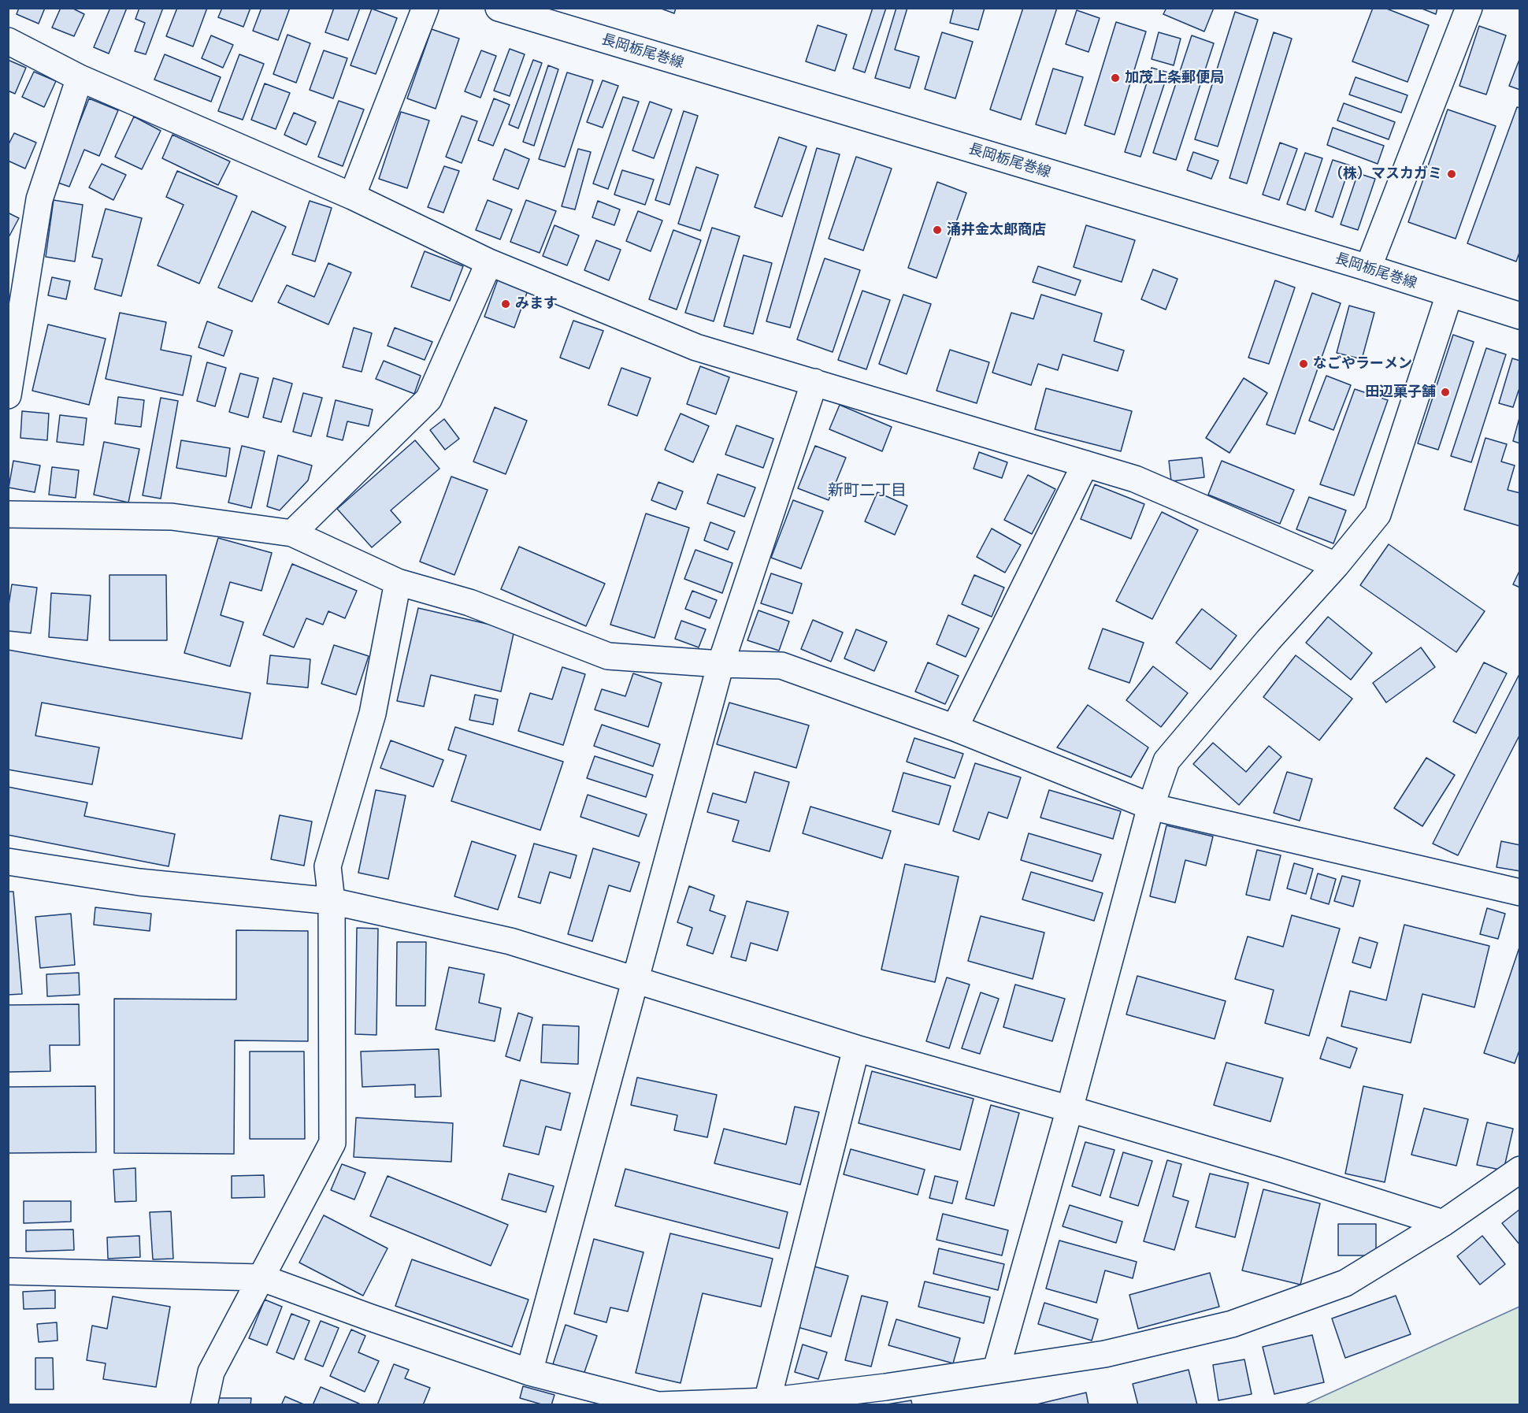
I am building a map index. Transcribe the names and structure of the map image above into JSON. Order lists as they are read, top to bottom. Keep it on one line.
{"streets":{"street":["長岡栃尾巻線"]},"districts":["新町二丁目"],"places":["加茂上条郵便局","（株）マスカガミ","涌井金太郎商店","みます","なごやラーメン","田辺菓子舗"]}
